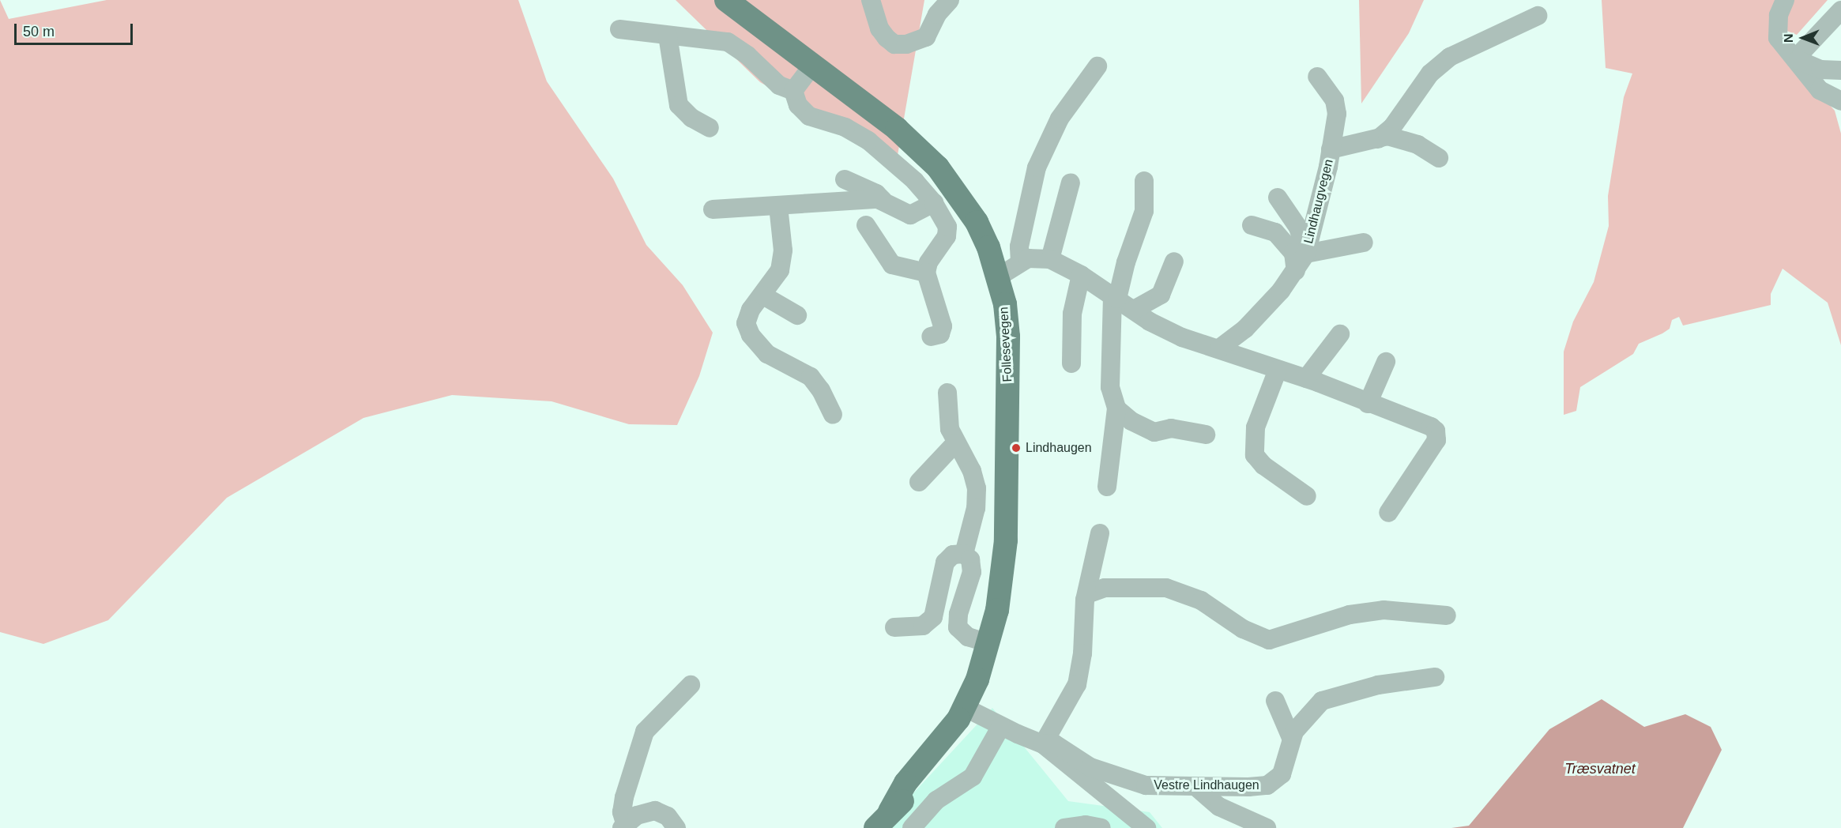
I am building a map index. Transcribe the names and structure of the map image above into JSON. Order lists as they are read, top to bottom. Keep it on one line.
{"streets":{"main road":["Follesevegen"],"street":["Lindhaugvegen","Vestre Lindhaugen"]},"crossings":[["Follesevegen","Vestre Lindhaugen"]],"water":["Træsvatnet"],"places":["Lindhaugen"],"scale_bar":"50 m","north":"left"}
